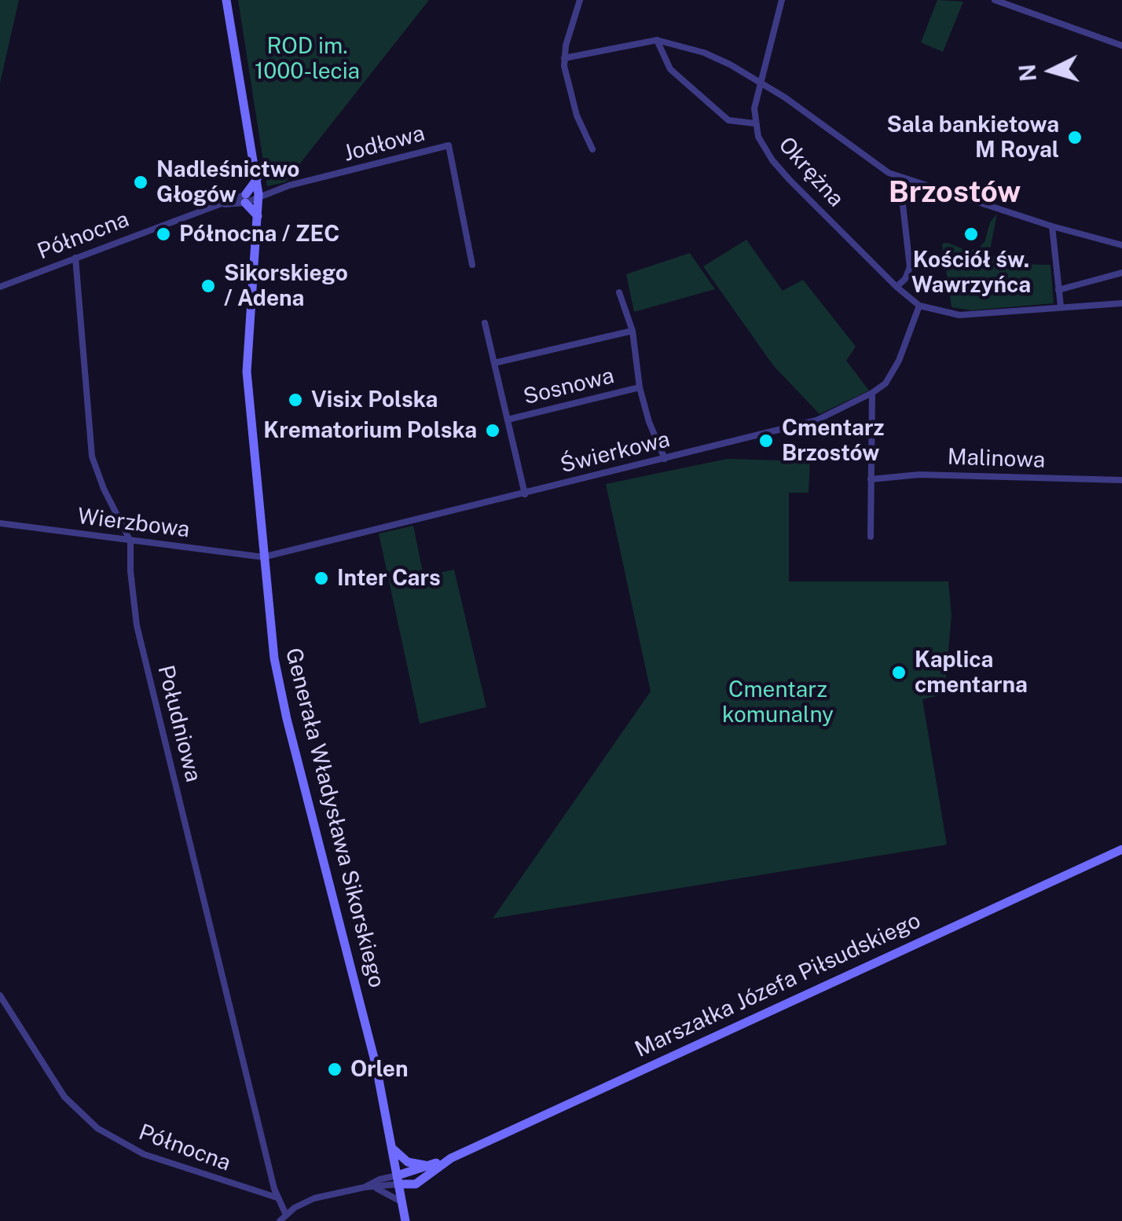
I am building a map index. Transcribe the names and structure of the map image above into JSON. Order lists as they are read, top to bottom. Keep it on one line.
{"streets":{"street":["Jodłowa","Okrężna","Północna","Sosnowa","Świerkowa","Malinowa","Wierzbowa","Południowa","Generała Władysława Sikorskiego","Marszałka Józefa Piłsudskiego"]},"crossings":[["Jodłowa","Północna"],["Jodłowa","Generała Władysława Sikorskiego"],["Okrężna","Świerkowa"],["Północna","Południowa"],["Północna","Generała Władysława Sikorskiego"],["Świerkowa","Wierzbowa"],["Świerkowa","Generała Władysława Sikorskiego"],["Wierzbowa","Południowa"],["Wierzbowa","Generała Władysława Sikorskiego"],["Generała Władysława Sikorskiego","Marszałka Józefa Piłsudskiego"]],"districts":["Brzostów"],"parks":["ROD im. 1000-lecia","Cmentarz komunalny"],"places":["Sala bankietowa M Royal","Nadleśnictwo Głogów","Północna / ZEC","Kościół św. Wawrzyńca","Sikorskiego / Adena","Visix Polska","Krematorium Polska","Cmentarz Brzostów","Inter Cars","Kaplica cmentarna","Orlen"],"north":"left"}
